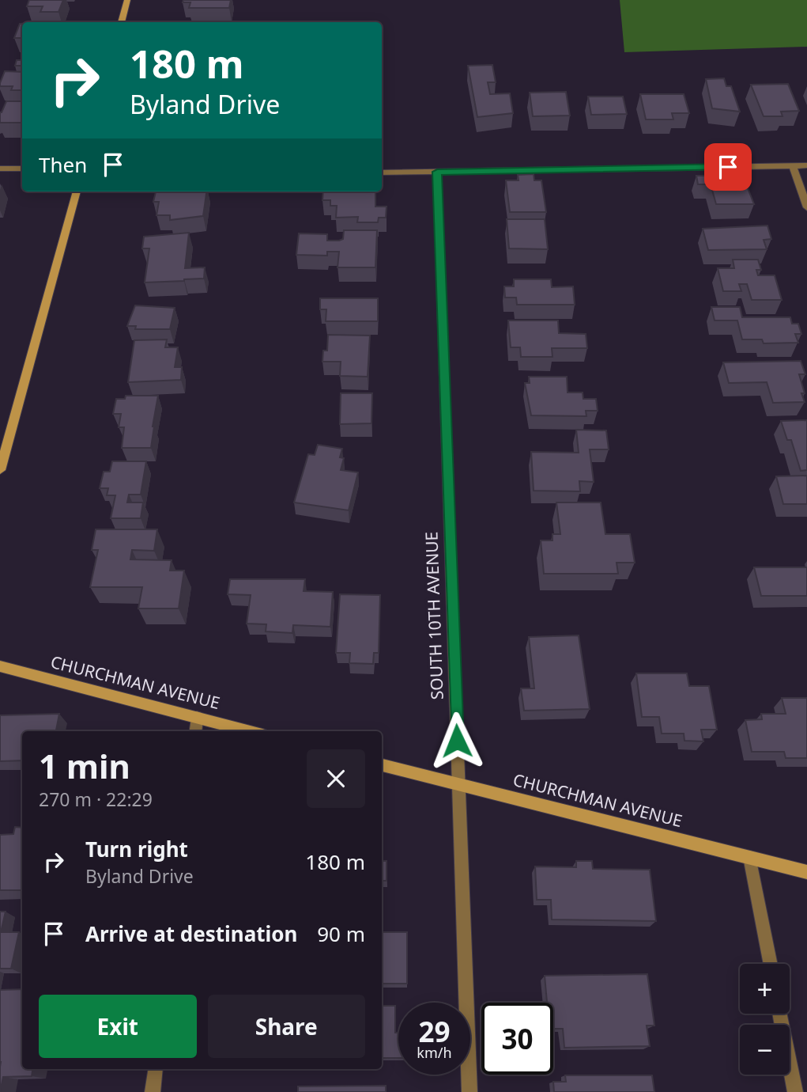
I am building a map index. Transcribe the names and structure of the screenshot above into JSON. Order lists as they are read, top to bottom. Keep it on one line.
{"streets":{"street":["SOUTH 10TH AVENUE","CHURCHMAN AVENUE"]},"crossings":[["SOUTH 10TH AVENUE","CHURCHMAN AVENUE"]],"page":{"turn":["180 m","Byland Drive"],"then":"Then","heading":["1 min","270 m · 22:29"],"list":[{"name":"Turn right","note":"Byland Drive","value":"180 m"},{"name":"Arrive at destination","value":"90 m"}],"map_buttons":["+","−"],"buttons":["Exit","Share"],"speed":"29 km/h","limit":"30"}}
